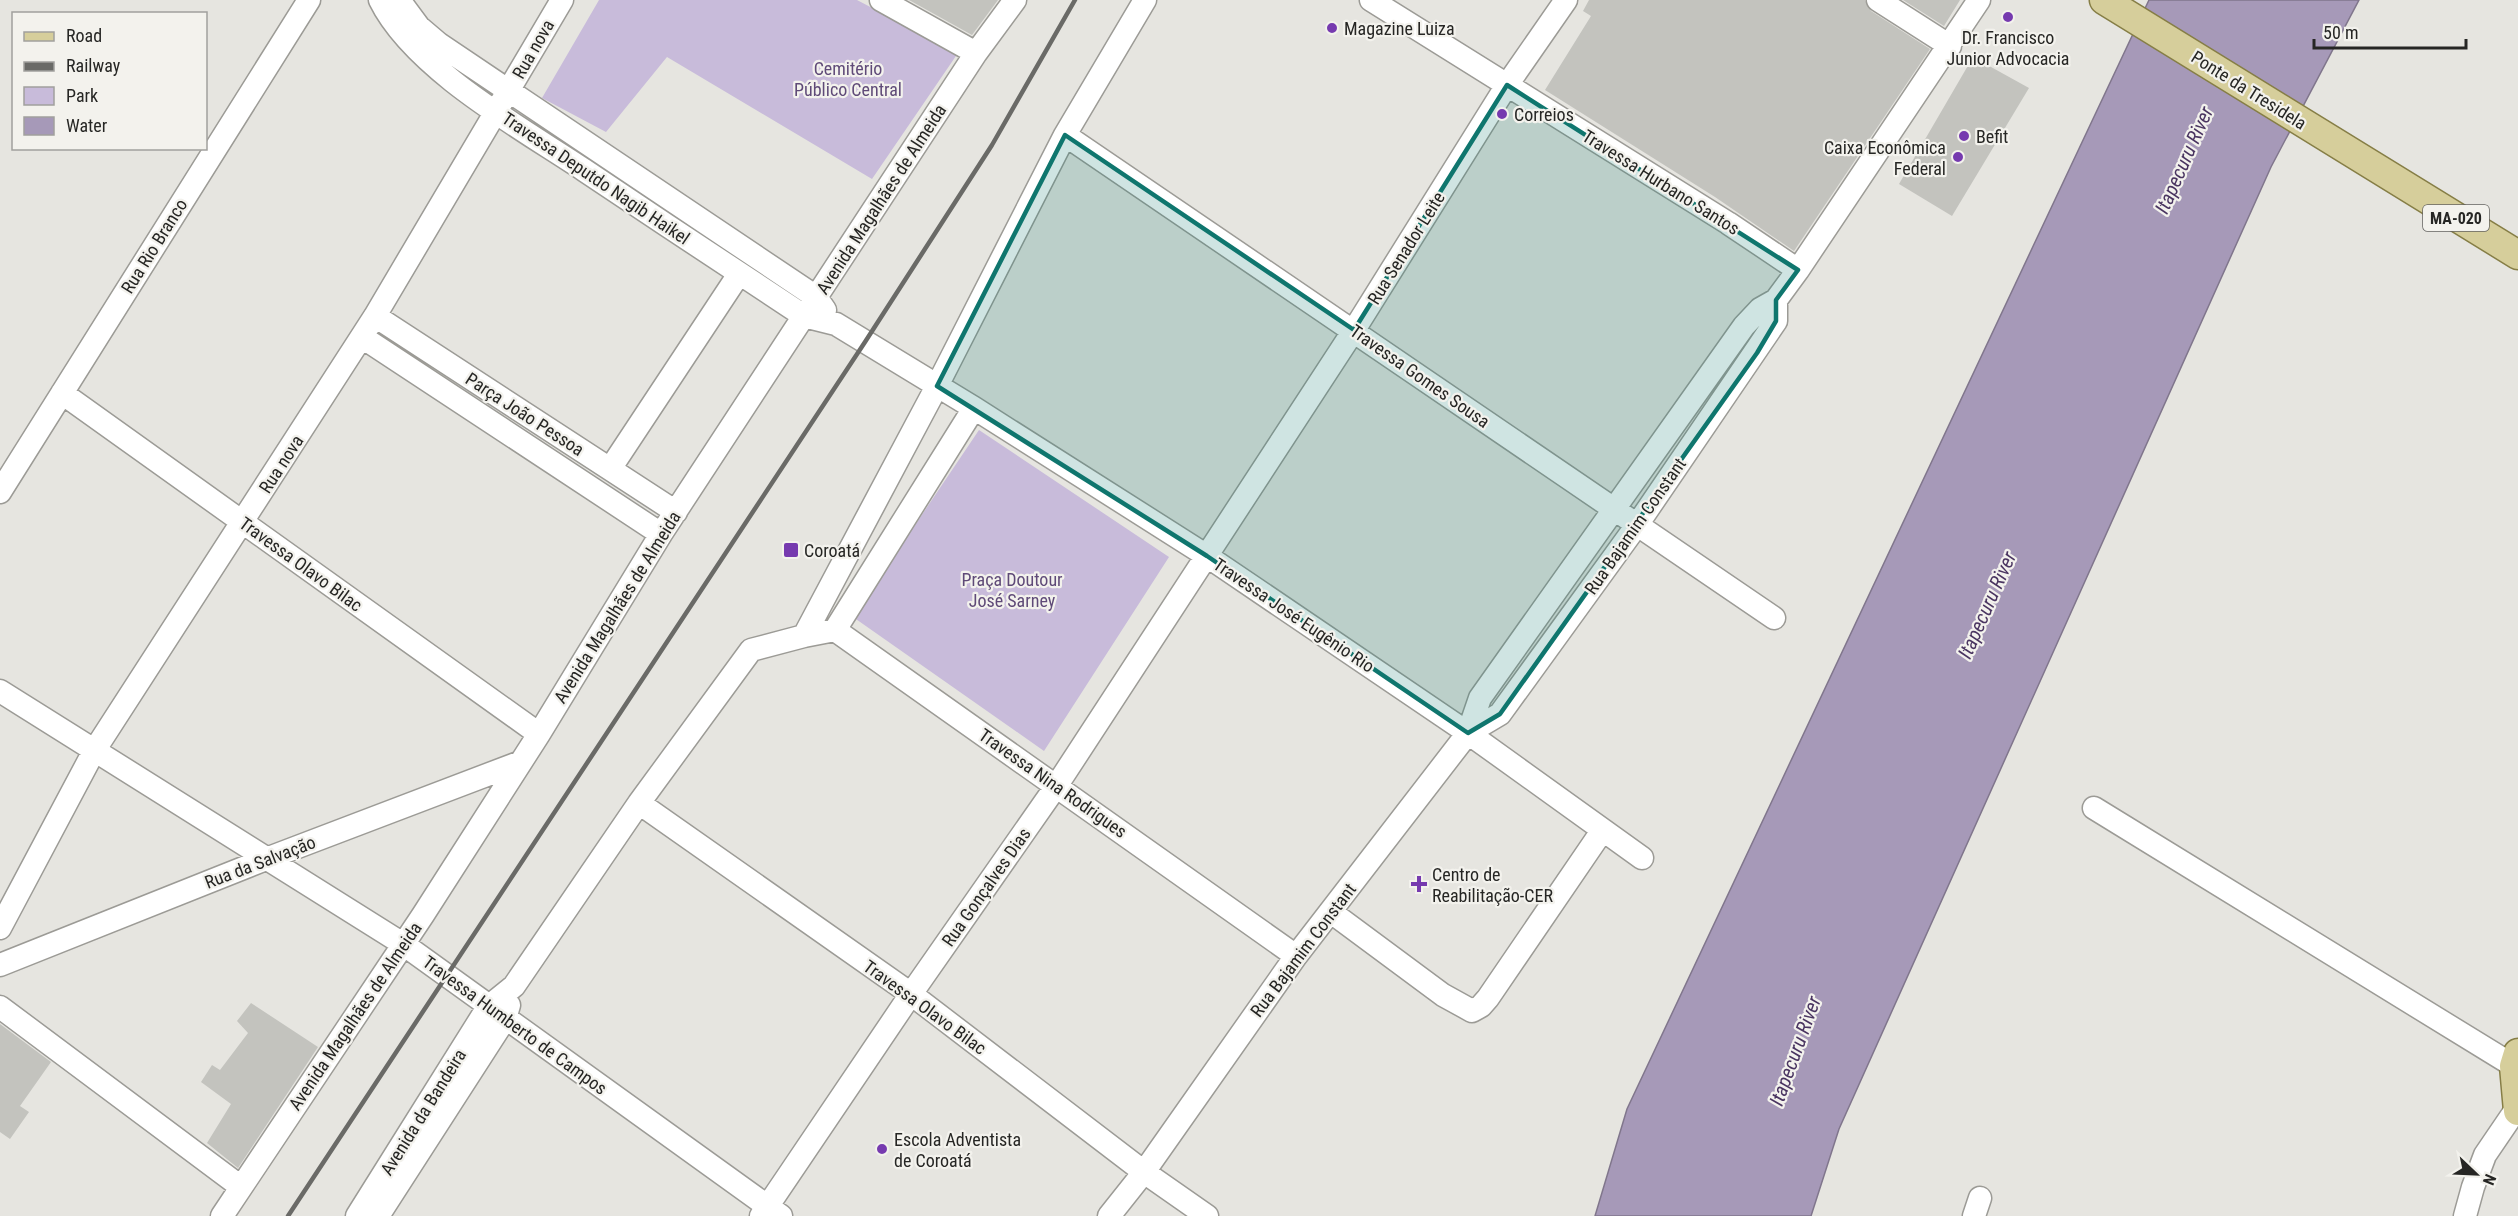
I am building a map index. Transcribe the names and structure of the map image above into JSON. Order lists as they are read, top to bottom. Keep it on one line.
{"streets":{"main road":["Ponte da Tresidela","MA-020"],"street":["Rua nova","Travessa Deputdo Nagib Haikel","Travessa Hurbano Santos","Avenida Magalhães de Almeida","Rua Rio Branco","Rua Senador Leite","Travessa Gomes Sousa","Parça João Pessoa","Rua Bajamim Constant","Travessa Olavo Bilac","Travessa José Eugênio Rio","Travessa Nina Rodrigues","Rua da Salvação","Rua Gonçalves Dias","Travessa Humberto de Campos","Avenida da Bandeira"]},"crossings":[["Rua nova","Travessa Deputdo Nagib Haikel"],["Rua nova","Parça João Pessoa"],["Rua nova","Travessa Olavo Bilac"],["Rua nova","Travessa Humberto de Campos"],["Travessa Deputdo Nagib Haikel","Avenida Magalhães de Almeida"],["Travessa Deputdo Nagib Haikel","Travessa José Eugênio Rio"],["Travessa Hurbano Santos","Rua Senador Leite"],["Travessa Hurbano Santos","Rua Bajamim Constant"],["Avenida Magalhães de Almeida","Parça João Pessoa"],["Avenida Magalhães de Almeida","Travessa Olavo Bilac"],["Avenida Magalhães de Almeida","Rua da Salvação"],["Avenida Magalhães de Almeida","Travessa Humberto de Campos"],["Rua Rio Branco","Travessa Olavo Bilac"],["Rua Senador Leite","Travessa Gomes Sousa"],["Rua Senador Leite","Travessa José Eugênio Rio"],["Rua Senador Leite","Rua Gonçalves Dias"],["Travessa Gomes Sousa","Rua Bajamim Constant"],["Rua Bajamim Constant","Travessa Olavo Bilac"],["Rua Bajamim Constant","Travessa José Eugênio Rio"],["Rua Bajamim Constant","Travessa Nina Rodrigues"],["Travessa Olavo Bilac","Rua Gonçalves Dias"],["Travessa José Eugênio Rio","Rua Gonçalves Dias"],["Travessa Nina Rodrigues","Rua Gonçalves Dias"],["Rua da Salvação","Travessa Humberto de Campos"],["Rua Gonçalves Dias","Travessa Humberto de Campos"],["Travessa Humberto de Campos","Avenida da Bandeira"]],"water":["Itapecuru River"],"parks":["Cemitério Público Central","Praça Doutour José Sarney"],"places":{"other":["Dr. Francisco Junior Advocacia","Magazine Luiza","Correios","Befit","Caixa Econômica Federal","Escola Adventista de Coroatá"],"transit":["Coroatá"],"health":["Centro de Reabilitação-CER"]},"legend":["Road","Railway","Park","Water"],"scale_bar":"50 m","north":"bottom right"}
